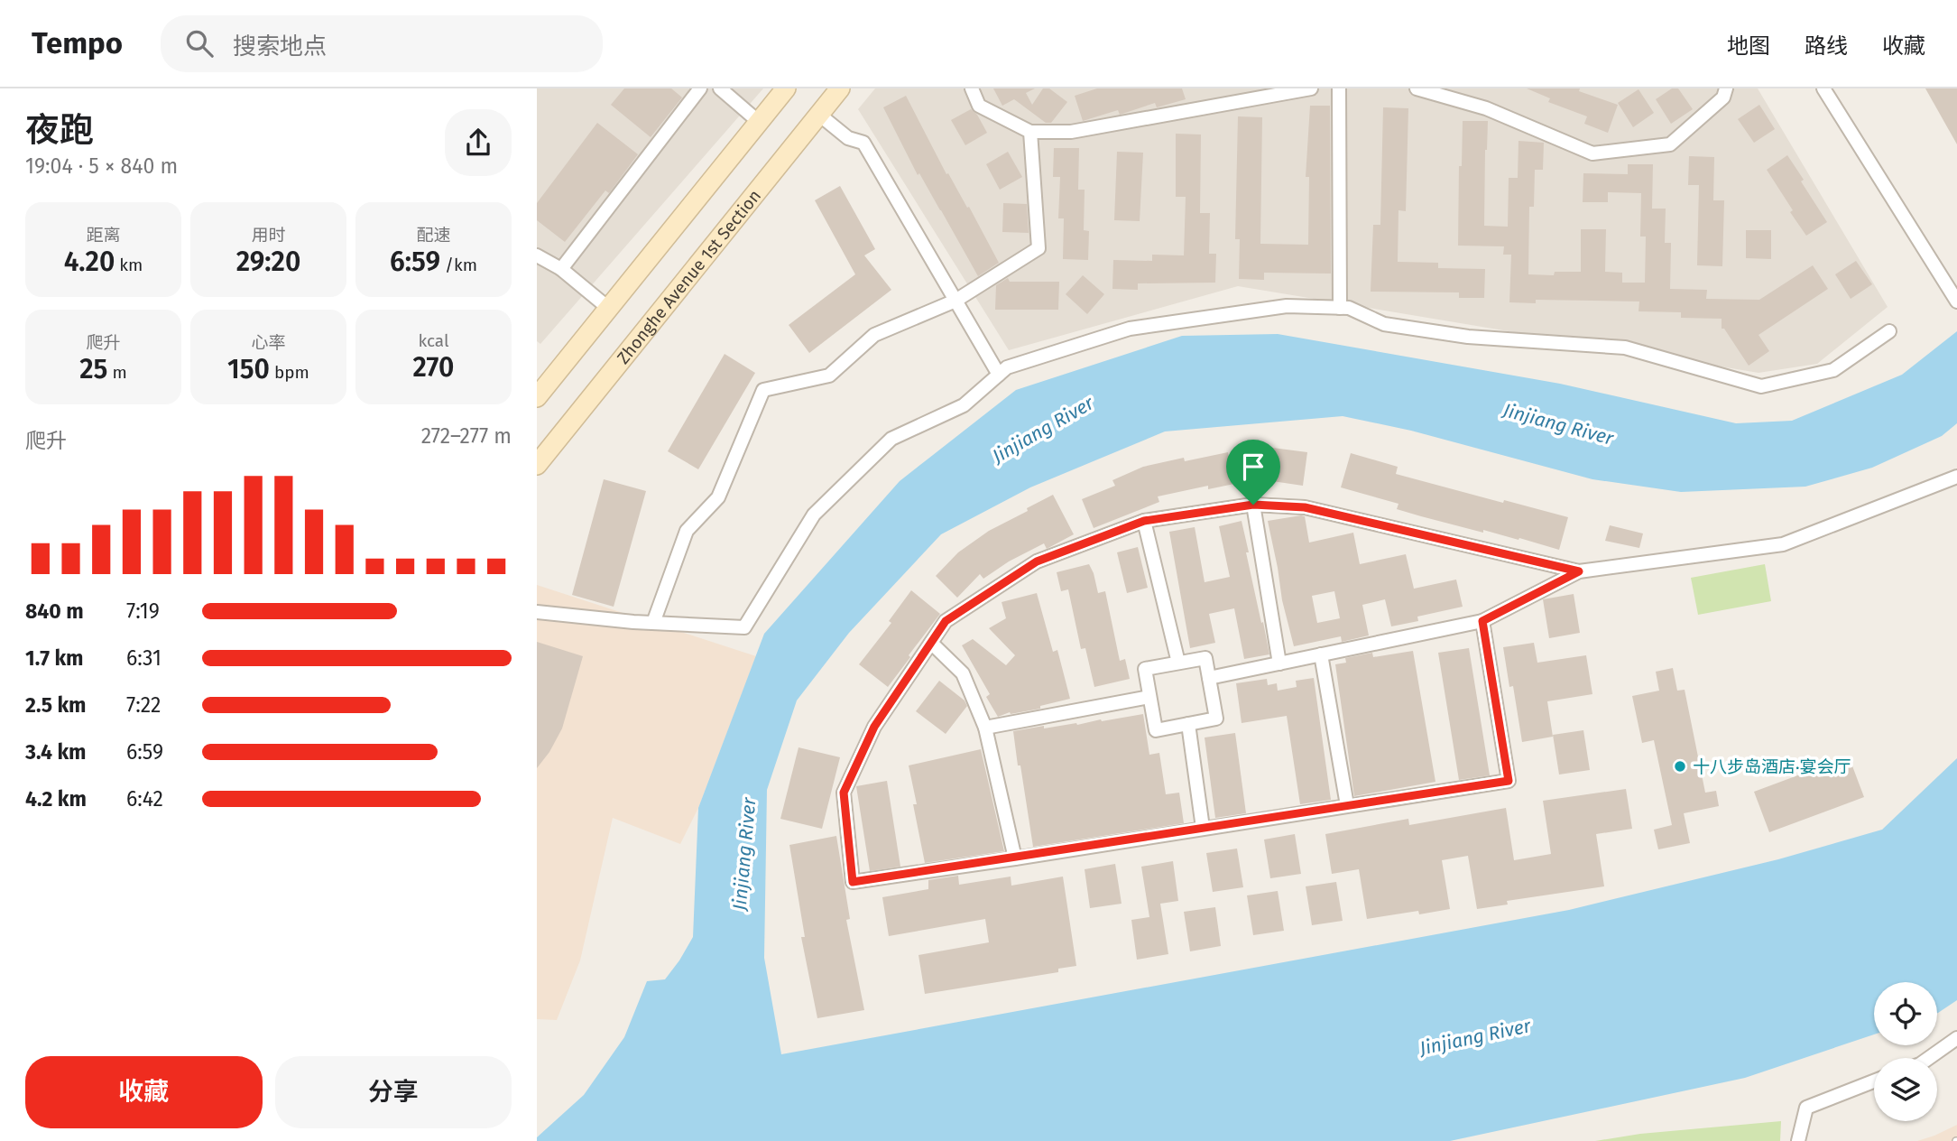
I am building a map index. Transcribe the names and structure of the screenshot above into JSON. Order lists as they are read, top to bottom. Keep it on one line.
{"streets":{"main road":["Zhonghe Avenue 1st Section"]},"water":["Jinjiang River"],"places":["十八步岛酒店·宴会厅"],"page":{"header":"Tempo","search":"搜索地点","nav":["地图","路线","收藏"],"heading":["夜跑","19:04 · 5 × 840 m"],"stats":[["距离","4.20 km"],["用时","29:20"],["配速","6:59 /km"],["爬升","25 m"],["心率","150 bpm"],["kcal","270"]],"chart":["爬升","272–277 m"],"list":[{"name":"840 m","note":"7:19"},{"name":"1.7 km","note":"6:31"},{"name":"2.5 km","note":"7:22"},{"name":"3.4 km","note":"6:59"},{"name":"4.2 km","note":"6:42"}],"buttons":["收藏","分享"]}}
